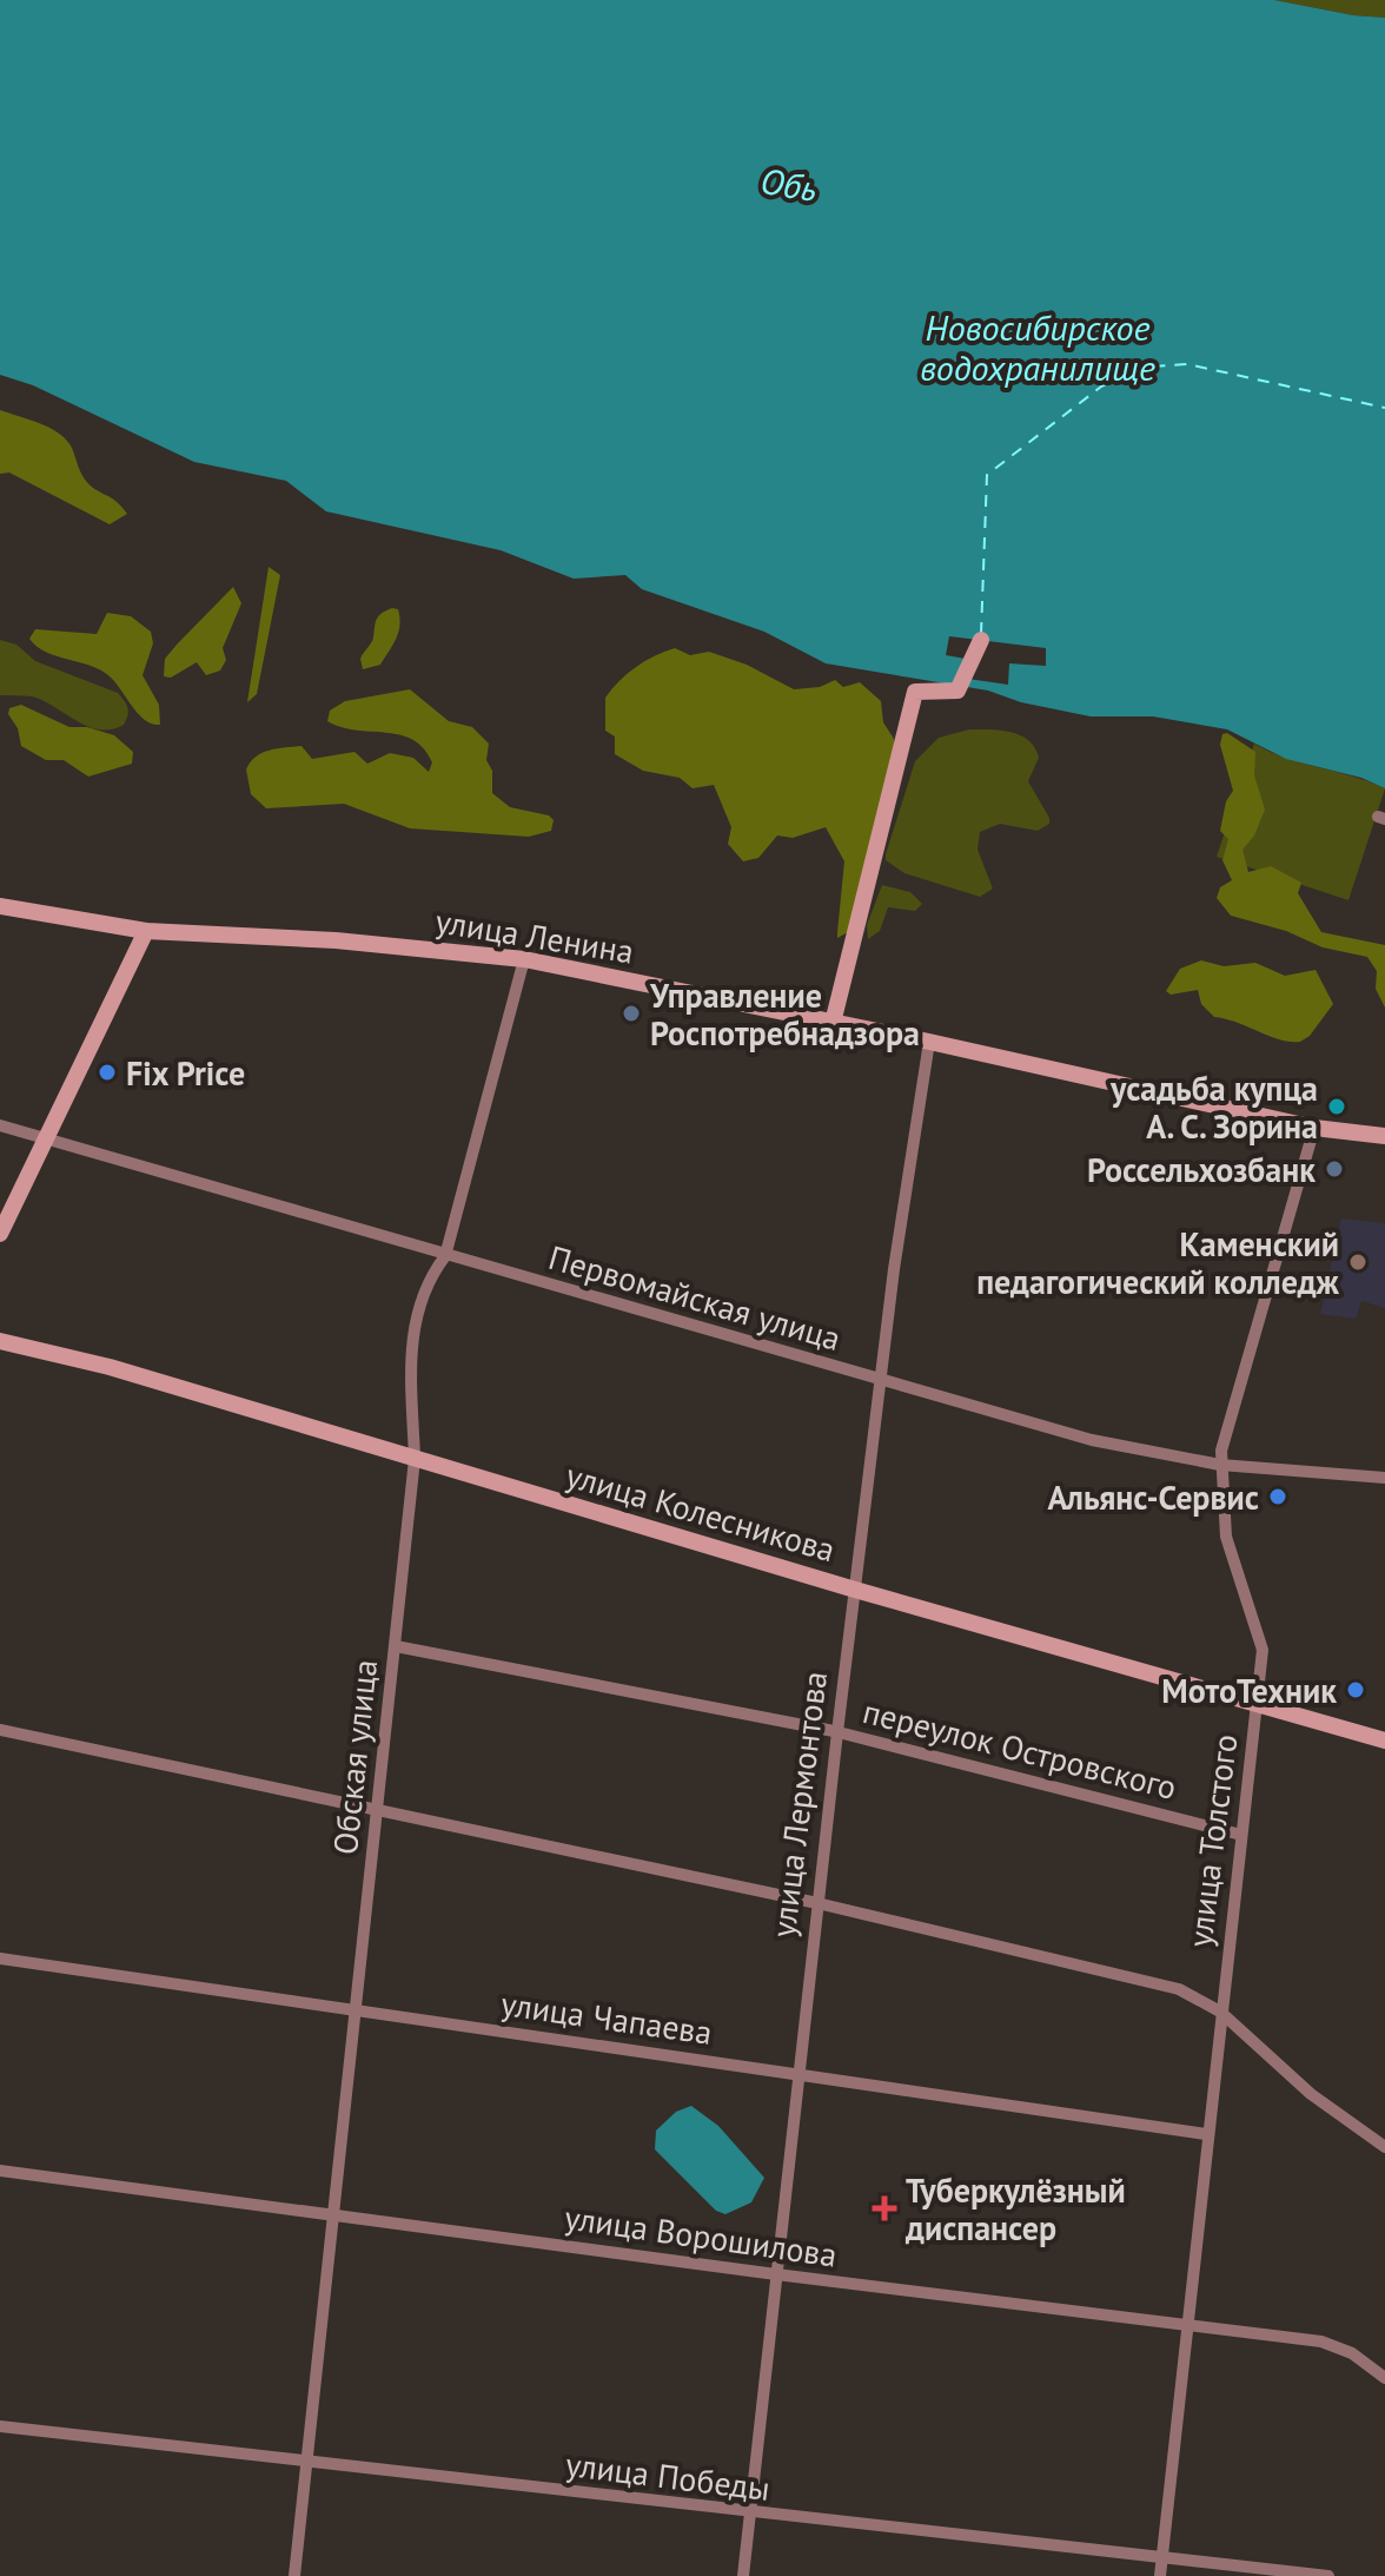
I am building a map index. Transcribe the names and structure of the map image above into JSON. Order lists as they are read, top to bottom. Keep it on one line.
{"streets":{"street":["улица Ленина","Первомайская улица","улица Колесникова","переулок Островского","Обская улица","улица Лермонтова","улица Толстого","улица Чапаева","улица Ворошилова","улица Победы"]},"crossings":[["улица Ленина","Обская улица"],["улица Ленина","улица Лермонтова"],["улица Ленина","улица Толстого"],["Первомайская улица","Обская улица"],["Первомайская улица","улица Лермонтова"],["Первомайская улица","улица Толстого"],["улица Колесникова","Обская улица"],["улица Колесникова","улица Лермонтова"],["улица Колесникова","улица Толстого"],["переулок Островского","Обская улица"],["переулок Островского","улица Лермонтова"],["переулок Островского","улица Толстого"],["Обская улица","улица Чапаева"],["Обская улица","улица Ворошилова"],["Обская улица","улица Победы"],["улица Лермонтова","улица Чапаева"],["улица Лермонтова","улица Ворошилова"],["улица Лермонтова","улица Победы"],["улица Толстого","улица Чапаева"],["улица Толстого","улица Ворошилова"],["улица Толстого","улица Победы"]],"water":["Обь","Новосибирское водохранилище"],"places":{"other":["Управление Роспотребнадзора","Fix Price","усадьба купца А. С. Зорина","Россельхозбанк","Каменский педагогический колледж","Альянс-Сервис","МотоТехник"],"health":["Туберкулёзный диспансер"]}}
